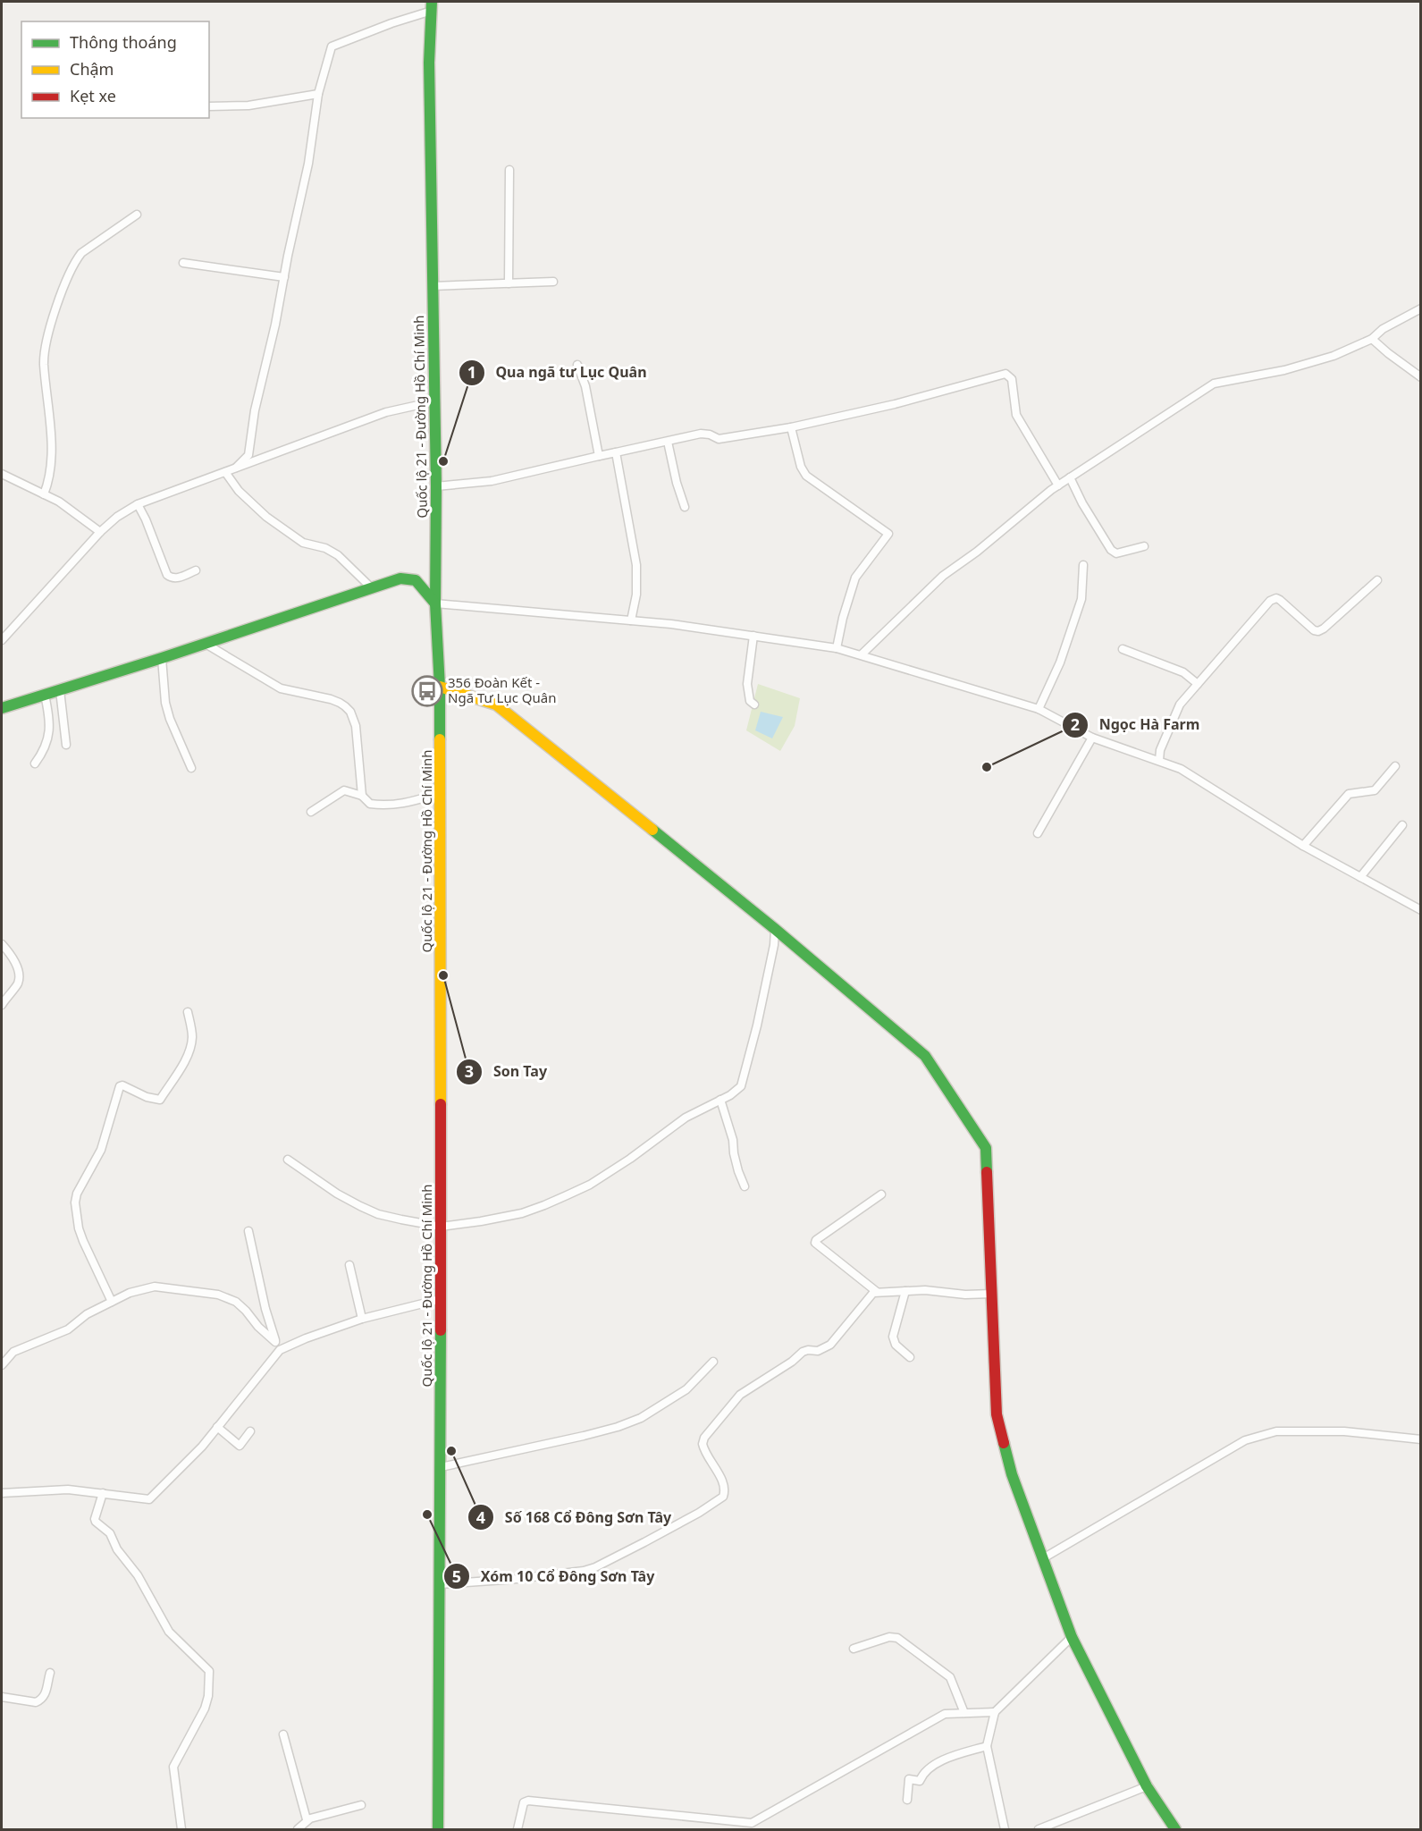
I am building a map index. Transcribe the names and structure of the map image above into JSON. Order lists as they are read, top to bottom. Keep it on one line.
{"streets":{"main road":["Quốc lộ 21 - Đường Hồ Chí Minh"]},"places":{"other":["Qua ngã tư Lục Quân","Ngọc Hà Farm","Son Tay","Số 168 Cổ Đông Sơn Tây","Xóm 10 Cổ Đông Sơn Tây"],"bus stop":["356 Đoàn Kết - Ngã Tư Lục Quân"]},"legend":["Thông thoáng","Chậm","Kẹt xe"]}
